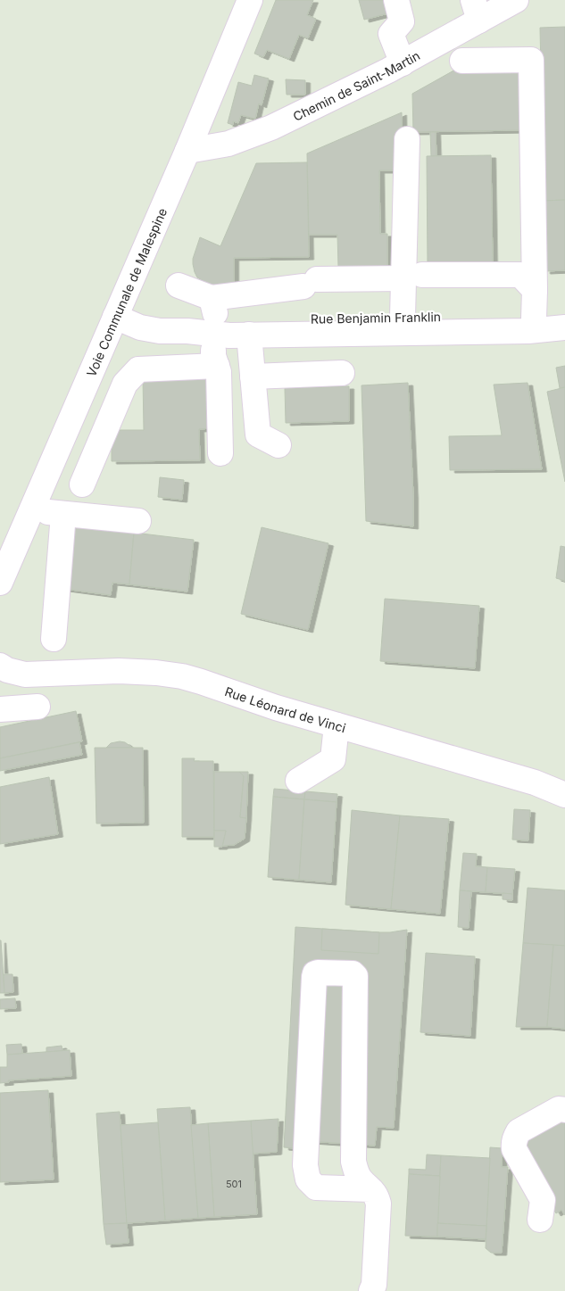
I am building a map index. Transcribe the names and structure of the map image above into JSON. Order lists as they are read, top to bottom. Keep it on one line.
{"streets":{"street":["Chemin de Saint-Martin","Voie Communale de Malespine","Rue Benjamin Franklin","Rue Léonard de Vinci"]},"crossings":[["Chemin de Saint-Martin","Voie Communale de Malespine"],["Voie Communale de Malespine","Rue Benjamin Franklin"]],"house_numbers":["501"]}
